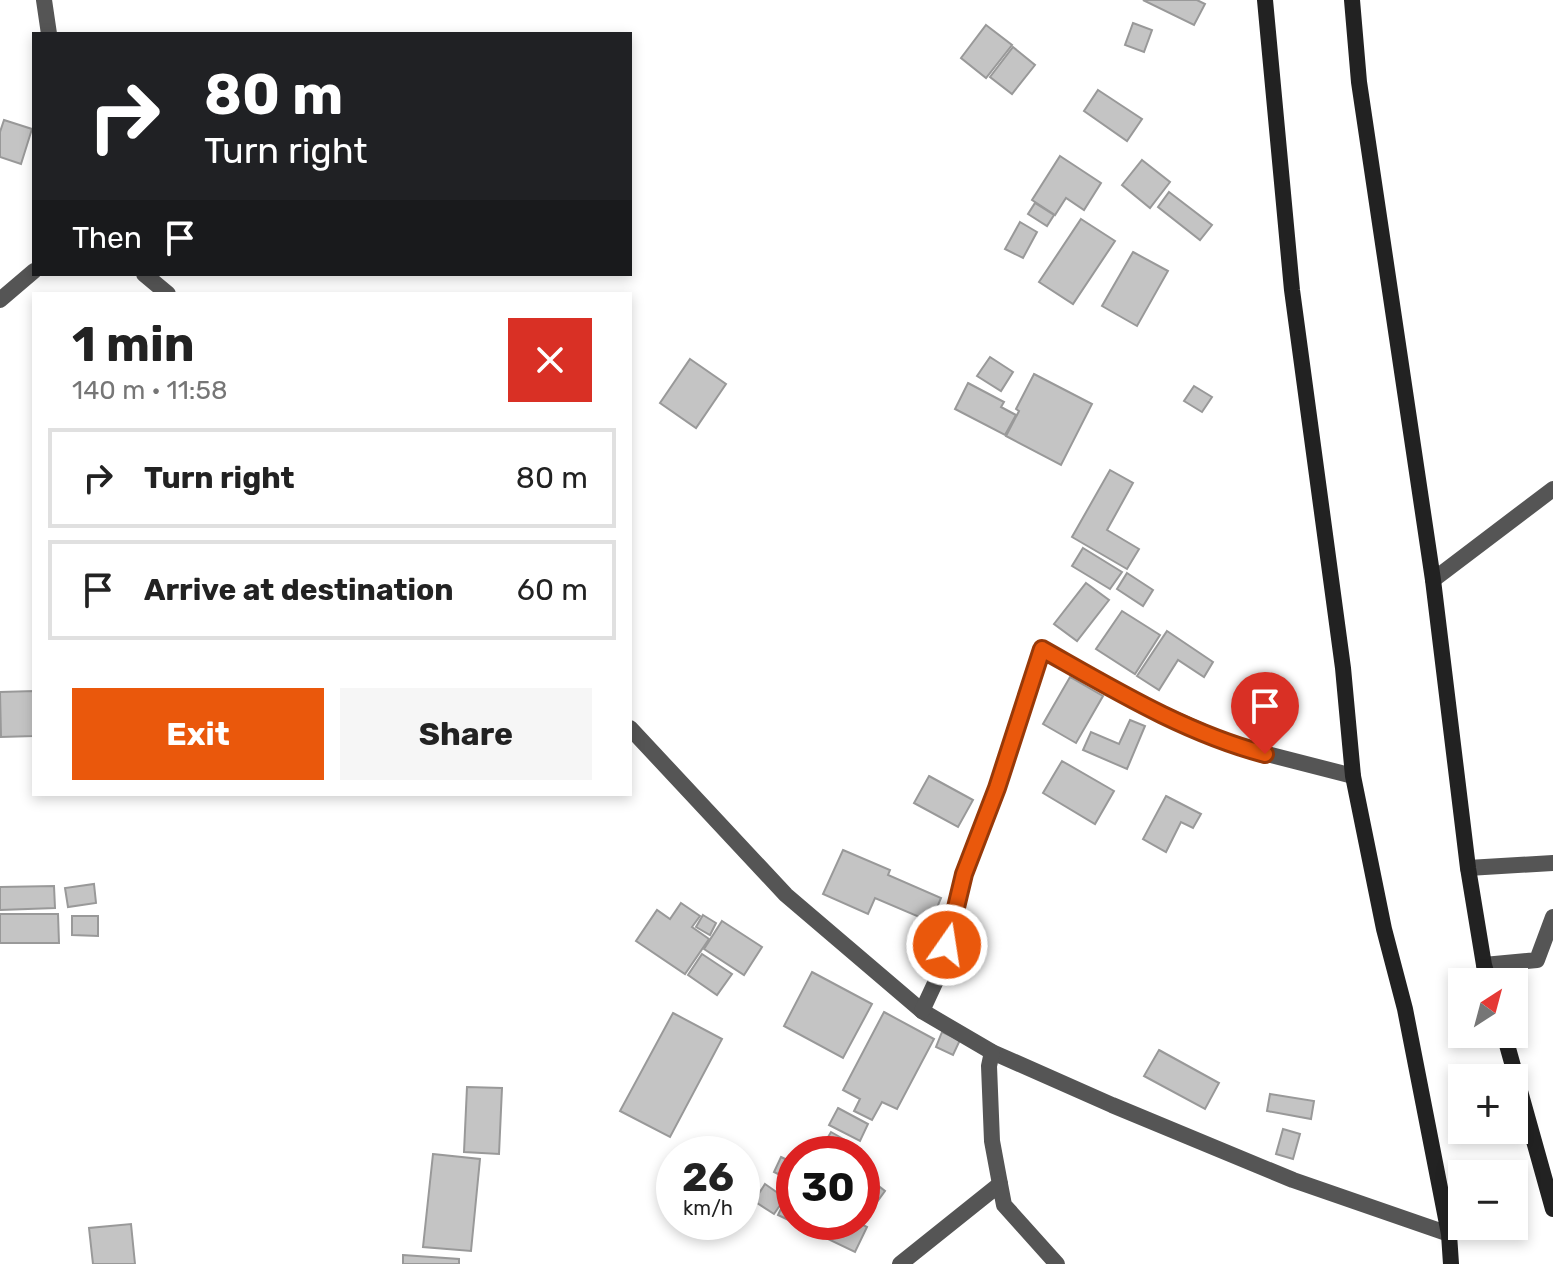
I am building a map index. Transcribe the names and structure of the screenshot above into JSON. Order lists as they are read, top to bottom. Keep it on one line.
{"north":"top right","page":{"turn":["80 m","Turn right"],"then":"Then","heading":["1 min","140 m · 11:58"],"list":[{"name":"Turn right","value":"80 m"},{"name":"Arrive at destination","value":"60 m"}],"buttons":["Exit","Share"],"map_buttons":["+","−"],"speed":"26 km/h","limit":"30"}}
